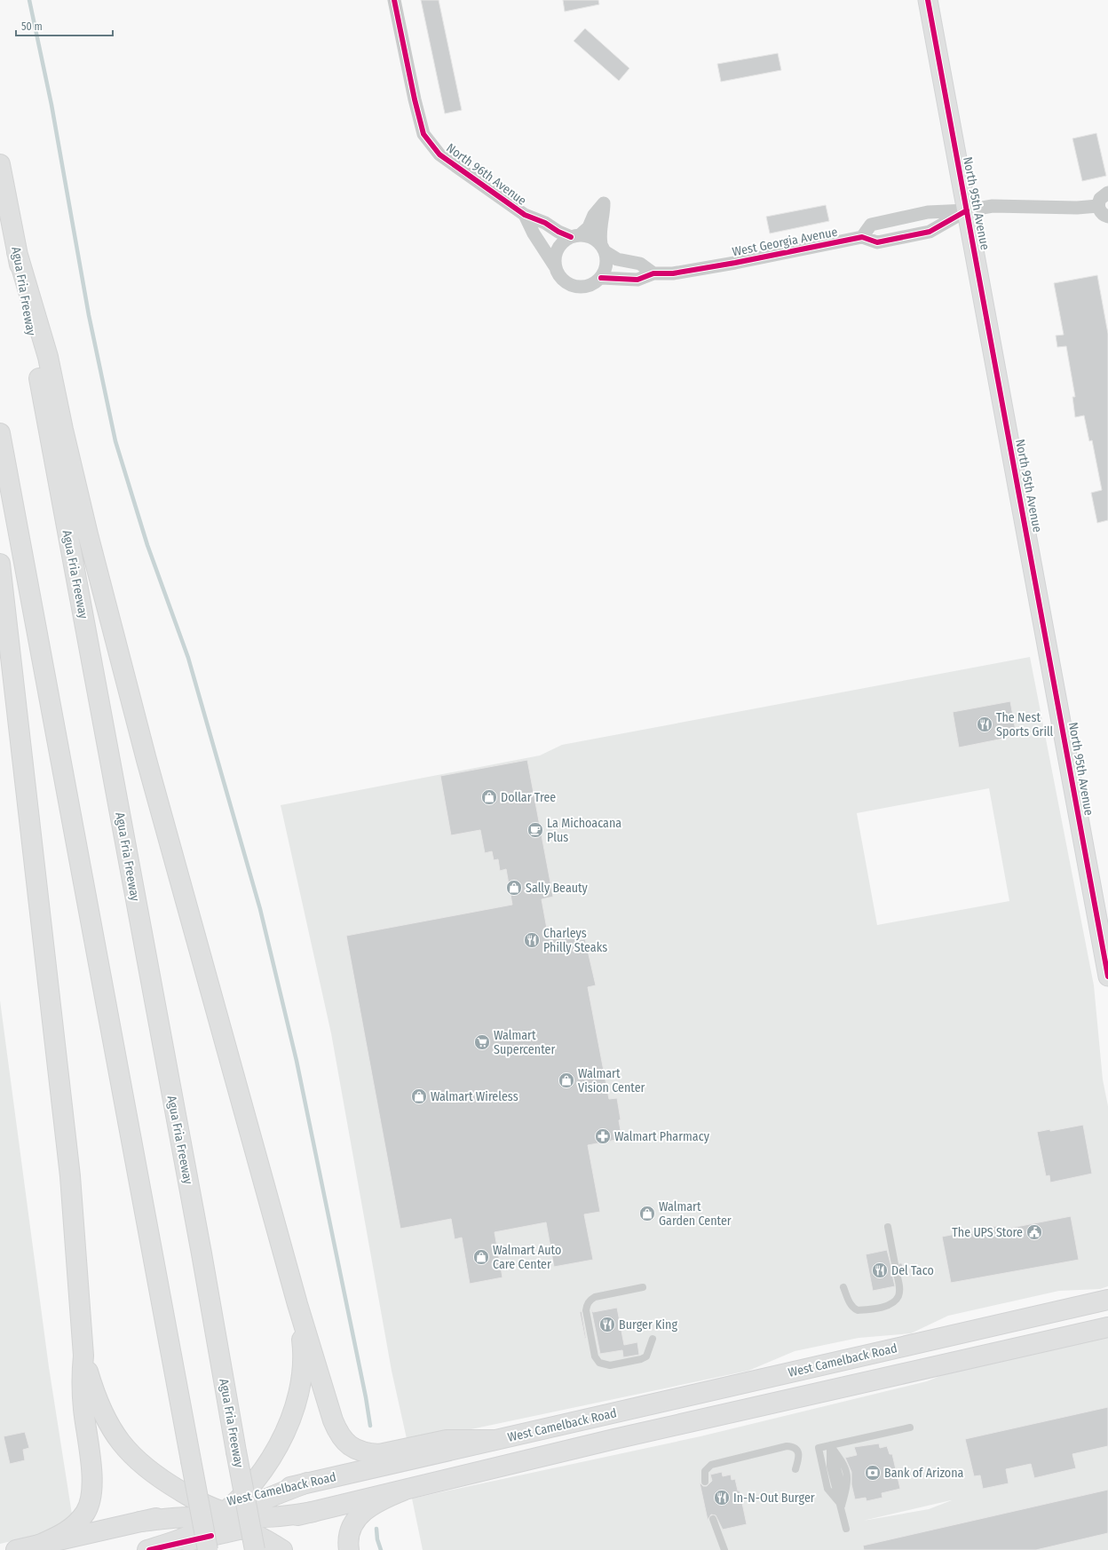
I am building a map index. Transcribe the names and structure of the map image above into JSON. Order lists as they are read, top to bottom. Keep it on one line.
{"streets":{"main road":["Agua Fria Freeway","West Camelback Road"],"street":["North 96th Avenue","North 95th Avenue","West Georgia Avenue"]},"crossings":[["North 96th Avenue","West Georgia Avenue"],["North 95th Avenue","West Georgia Avenue"]],"places":{"restaurant":["The Nest Sports Grill","Charleys Philly Steaks","Del Taco","Burger King","In-N-Out Burger"],"shop":["Dollar Tree","Sally Beauty","Walmart Vision Center","Walmart Wireless","Walmart Garden Center","Walmart Auto Care Center"],"cafe":["La Michoacana Plus"],"supermarket":["Walmart Supercenter"],"pharmacy":["Walmart Pharmacy"],"public building":["The UPS Store"],"bank":["Bank of Arizona"]},"scale_bar":"50 m"}
